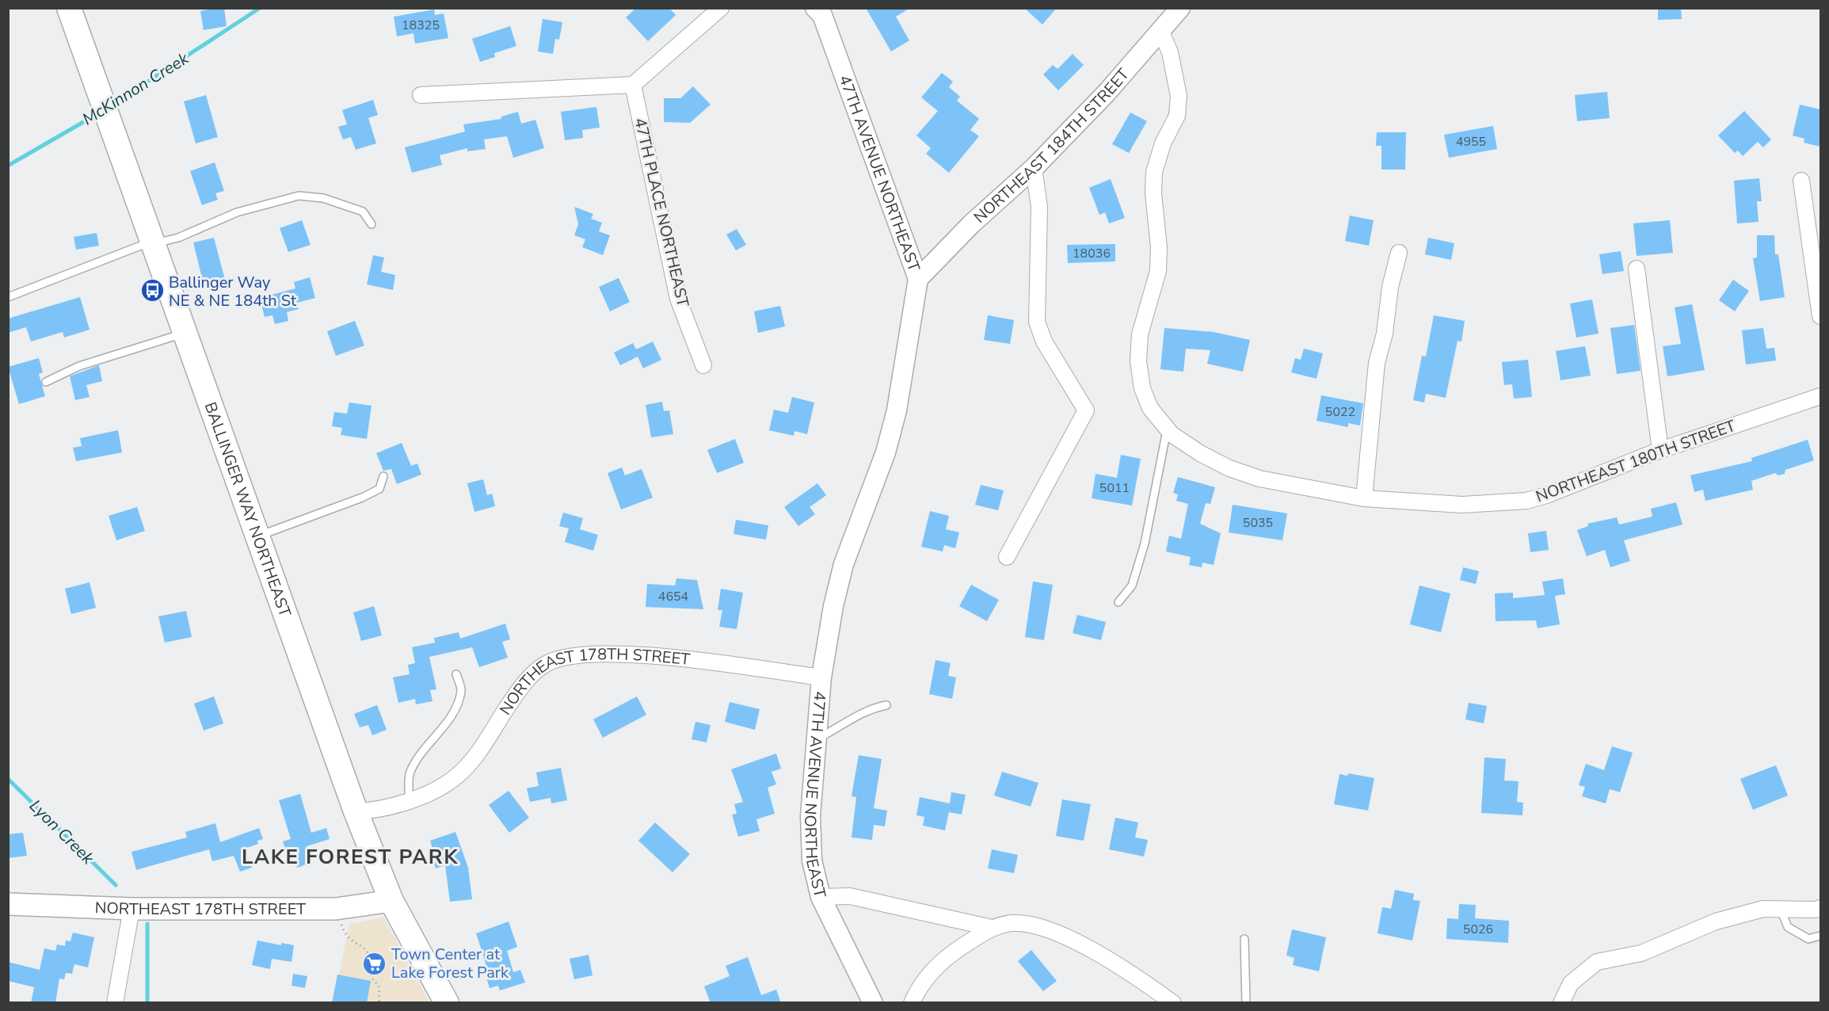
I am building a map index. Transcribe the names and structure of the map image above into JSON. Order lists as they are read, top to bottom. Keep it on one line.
{"streets":{"main road":["BALLINGER WAY NORTHEAST","NORTHEAST 178TH STREET"],"street":["NORTHEAST 184TH STREET","47TH AVENUE NORTHEAST","47TH PLACE NORTHEAST","NORTHEAST 180TH STREET"]},"crossings":[["NORTHEAST 184TH STREET","47TH AVENUE NORTHEAST"],["NORTHEAST 184TH STREET","NORTHEAST 180TH STREET"],["47TH AVENUE NORTHEAST","NORTHEAST 178TH STREET"],["BALLINGER WAY NORTHEAST","NORTHEAST 178TH STREET"]],"districts":["LAKE FOREST PARK"],"water":["McKinnon Creek","Lyon Creek"],"places":{"bus stop":["Ballinger Way NE & NE 184th St"],"supermarket":["Town Center at Lake Forest Park"]},"house_numbers":["18325","4955","18036","5022","5011","5035","4654","5026"]}
